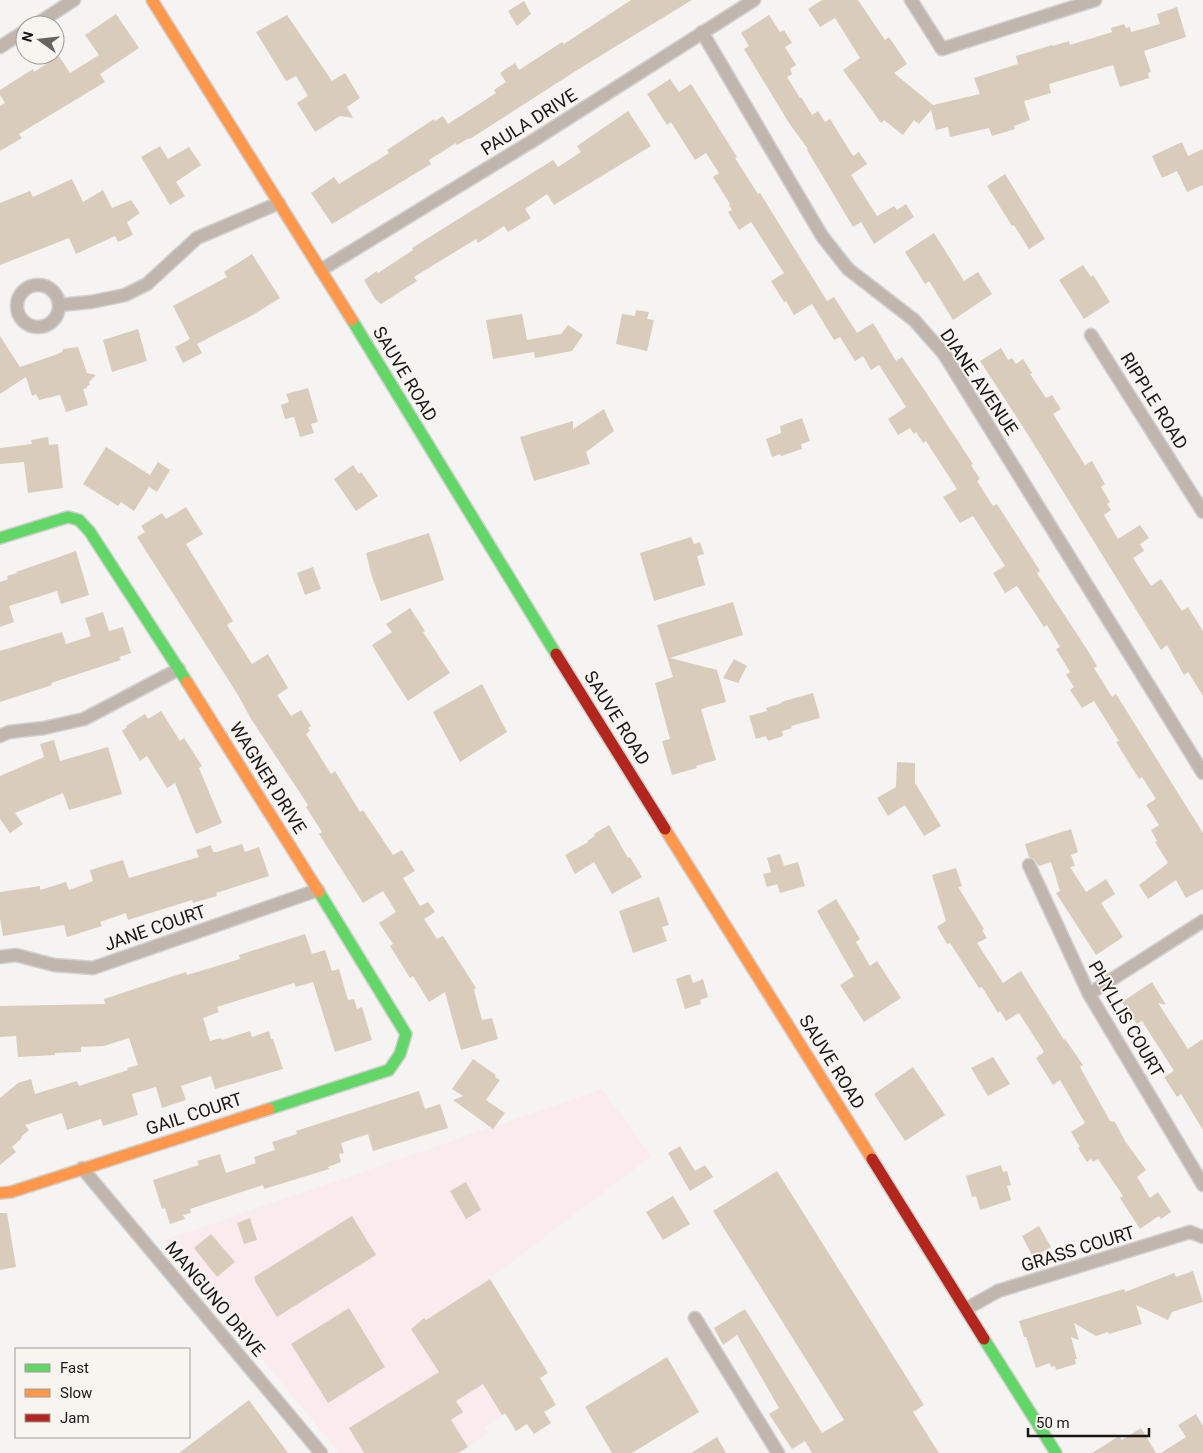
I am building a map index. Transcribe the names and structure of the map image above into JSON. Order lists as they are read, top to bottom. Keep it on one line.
{"streets":{"street":["PAULA DRIVE","SAUVE ROAD","DIANE AVENUE","RIPPLE ROAD","WAGNER DRIVE","JANE COURT","PHYLLIS COURT","GAIL COURT","GRASS COURT","MANGUNO DRIVE"]},"crossings":[["PAULA DRIVE","SAUVE ROAD"],["PAULA DRIVE","DIANE AVENUE"],["SAUVE ROAD","GRASS COURT"],["WAGNER DRIVE","JANE COURT"],["WAGNER DRIVE","GAIL COURT"],["GAIL COURT","MANGUNO DRIVE"]],"legend":["Fast","Slow","Jam"],"scale_bar":"50 m","north":"left"}
